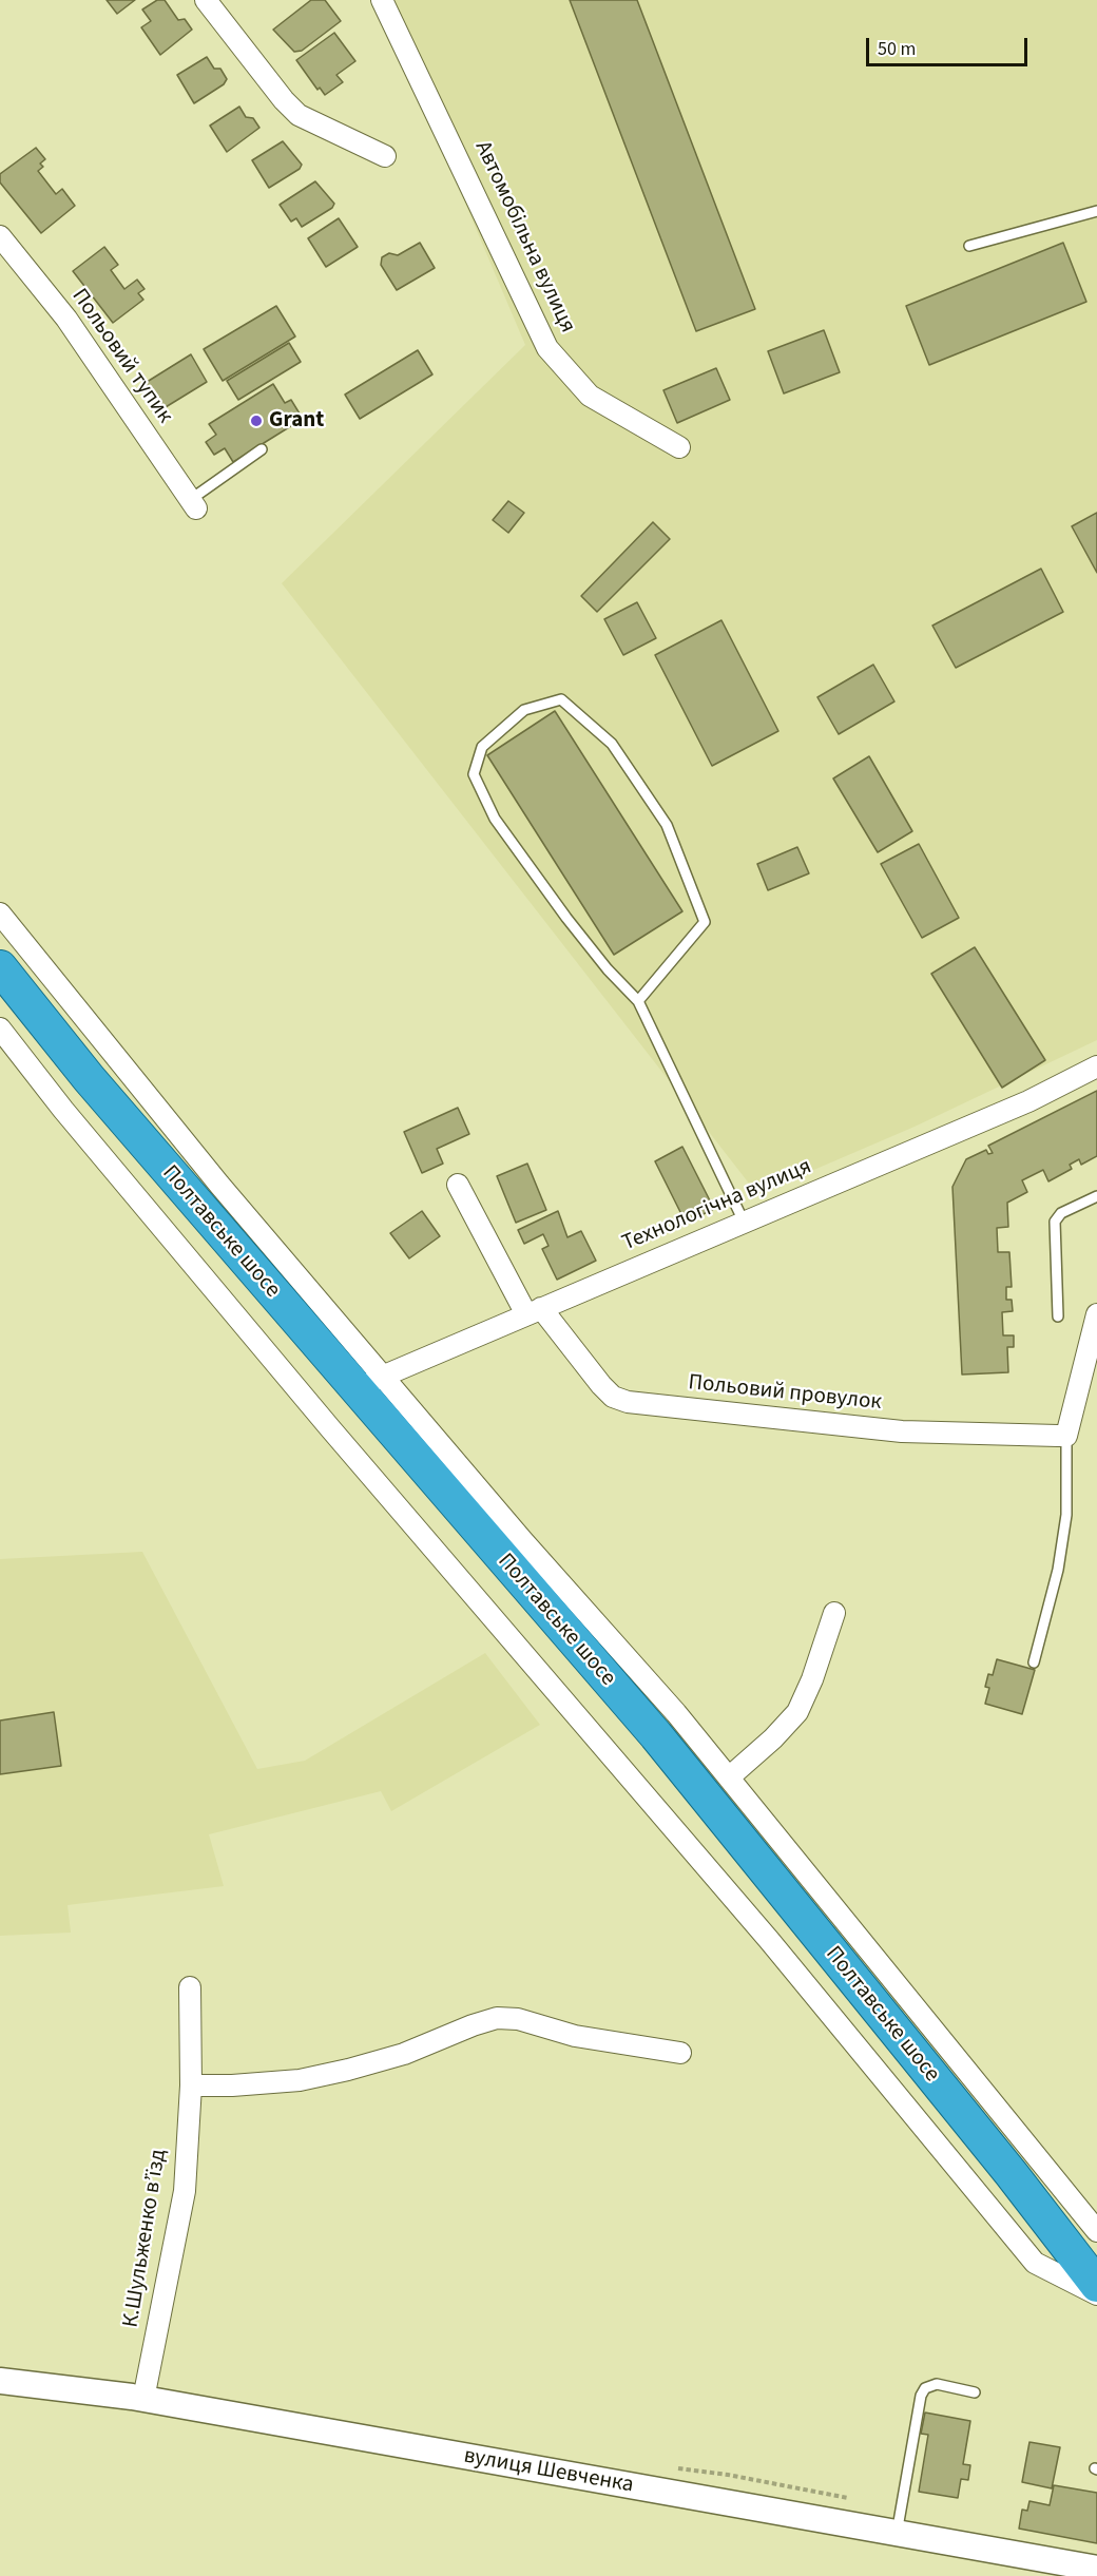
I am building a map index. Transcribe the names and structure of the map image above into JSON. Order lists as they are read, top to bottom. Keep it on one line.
{"streets":{"highway":["Полтавське шосе"],"street":["Автомобільна вулиця","Польовий тупик","Технологічна вулиця","Польовий провулок","К.Шульженко в’їзд","вулиця Шевченка"]},"crossings":[["Технологічна вулиця","Полтавське шосе"],["Технологічна вулиця","Польовий провулок"],["К.Шульженко в’їзд","вулиця Шевченка"]],"places":["Grant"],"scale_bar":"50 m"}
